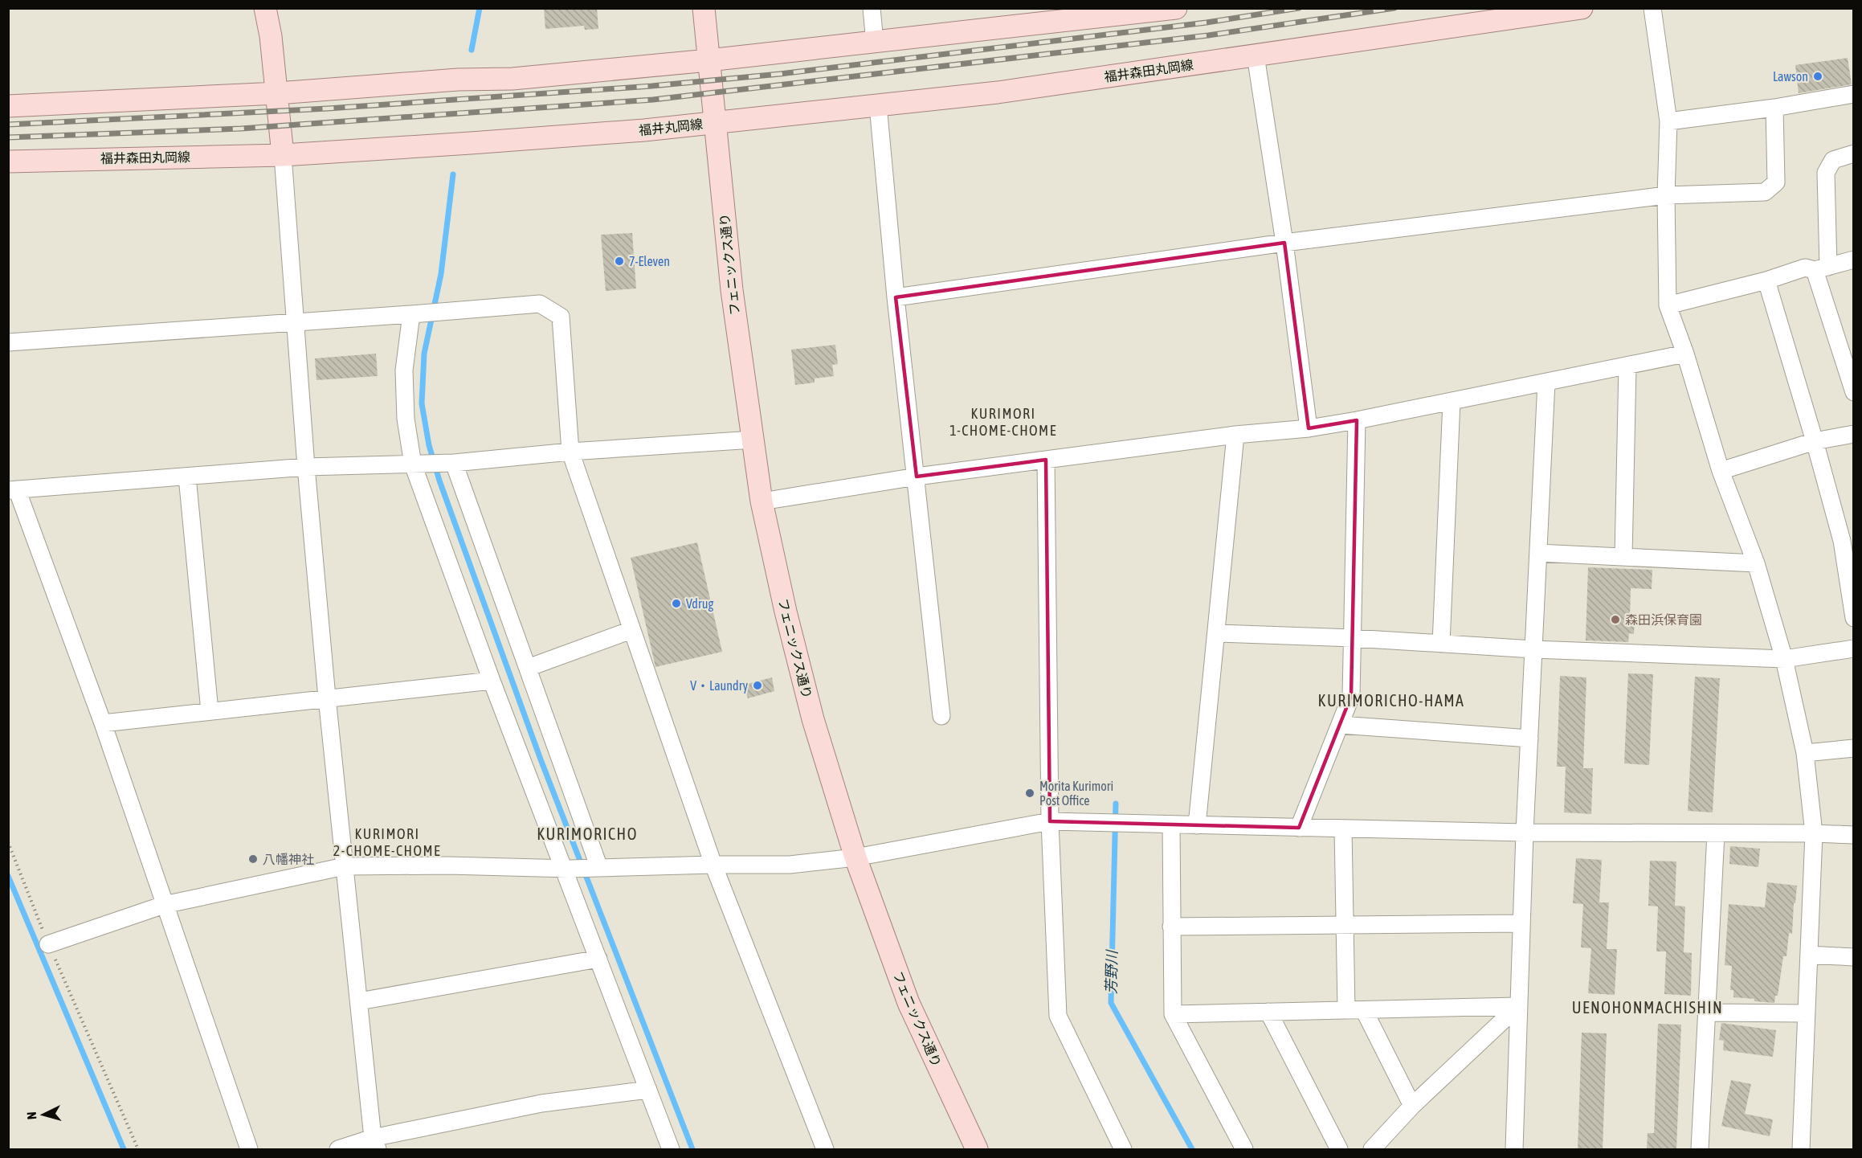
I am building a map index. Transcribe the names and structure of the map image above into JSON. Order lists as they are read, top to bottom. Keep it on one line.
{"streets":{"main road":["福井森田丸岡線","福井丸岡線","フェニックス通り"]},"crossings":[["福井森田丸岡線","福井丸岡線"],["福井森田丸岡線","フェニックス通り"],["福井丸岡線","フェニックス通り"]],"districts":["KURIMORI 1-CHOME-CHOME","KURIMORICHO-HAMA","KURIMORI 2-CHOME-CHOME","KURIMORICHO","UENOHONMACHISHIN"],"water":["芳野川"],"places":["Lawson","7-Eleven","Vdrug","森田浜保育園","V・Laundry","Morita Kurimori Post Office","八幡神社"],"north":"left"}
